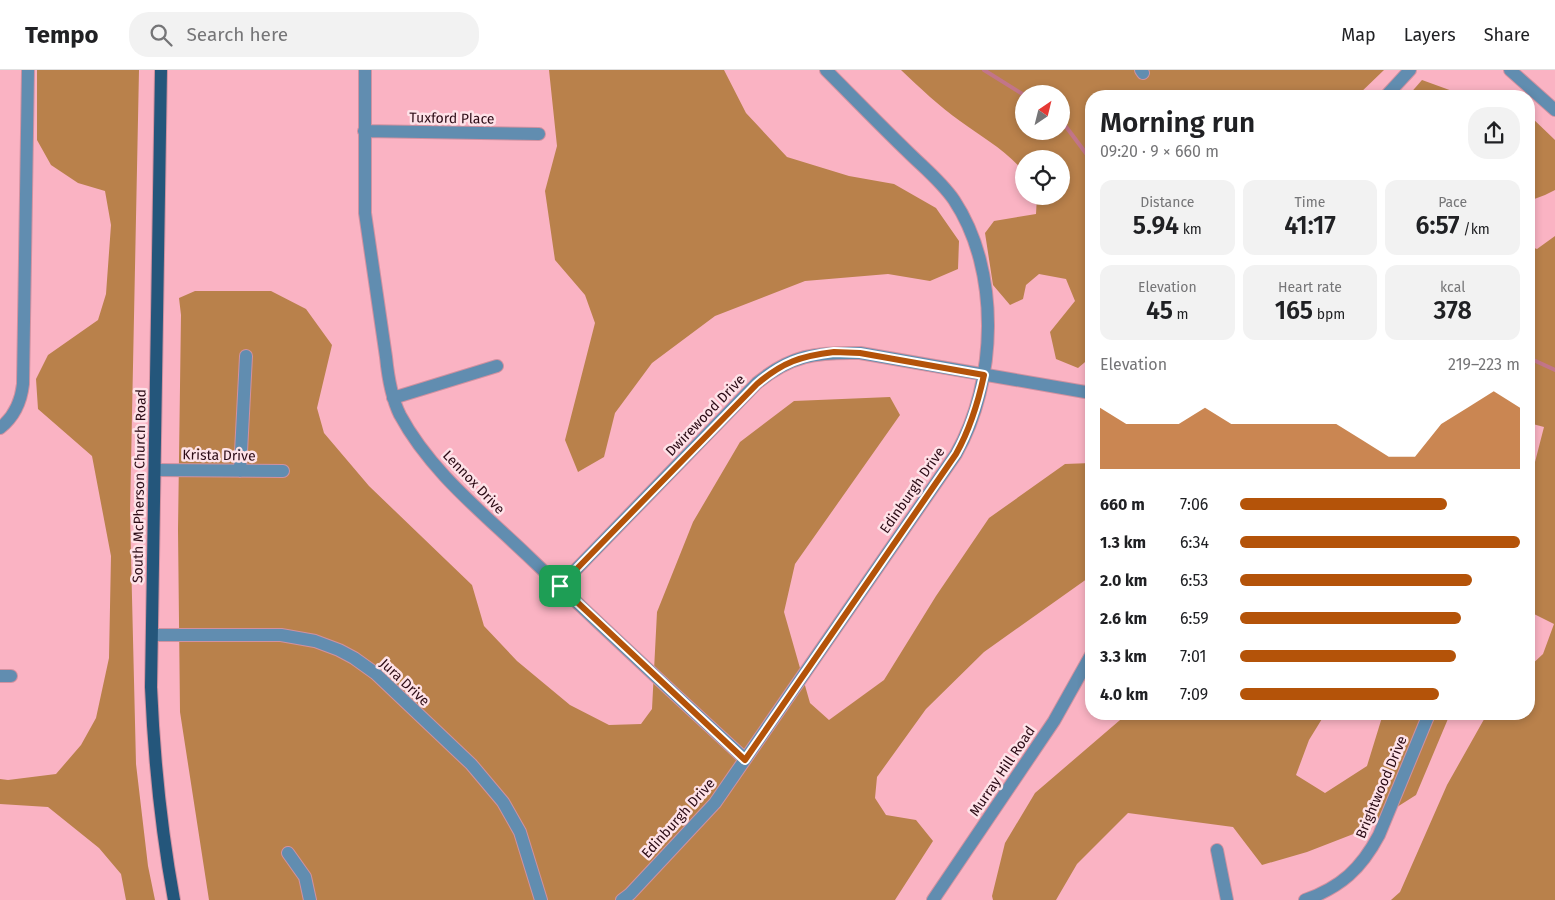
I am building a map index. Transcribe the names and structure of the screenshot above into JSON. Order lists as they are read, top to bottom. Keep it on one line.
{"streets":{"main road":["South McPherson Church Road"],"street":["Tuxford Place","Dwirewood Drive","Krista Drive","Lennox Drive","Edinburgh Drive","Jura Drive","Murray Hill Road","Brightwood Drive"]},"crossings":[["Tuxford Place","Lennox Drive"],["Dwirewood Drive","Lennox Drive"],["Dwirewood Drive","Edinburgh Drive"],["Krista Drive","South McPherson Church Road"],["Lennox Drive","Edinburgh Drive"],["South McPherson Church Road","Jura Drive"]],"north":"top right","page":{"header":"Tempo","search":"Search here","nav":["Map","Layers","Share"],"heading":["Morning run","09:20 · 9 × 660 m"],"stats":[["Distance","5.94 km"],["Time","41:17"],["Pace","6:57 /km"],["Elevation","45 m"],["Heart rate","165 bpm"],["kcal","378"]],"chart":["Elevation","219–223 m"],"list":[{"name":"660 m","note":"7:06"},{"name":"1.3 km","note":"6:34"},{"name":"2.0 km","note":"6:53"},{"name":"2.6 km","note":"6:59"},{"name":"3.3 km","note":"7:01"},{"name":"4.0 km","note":"7:09"}]}}
